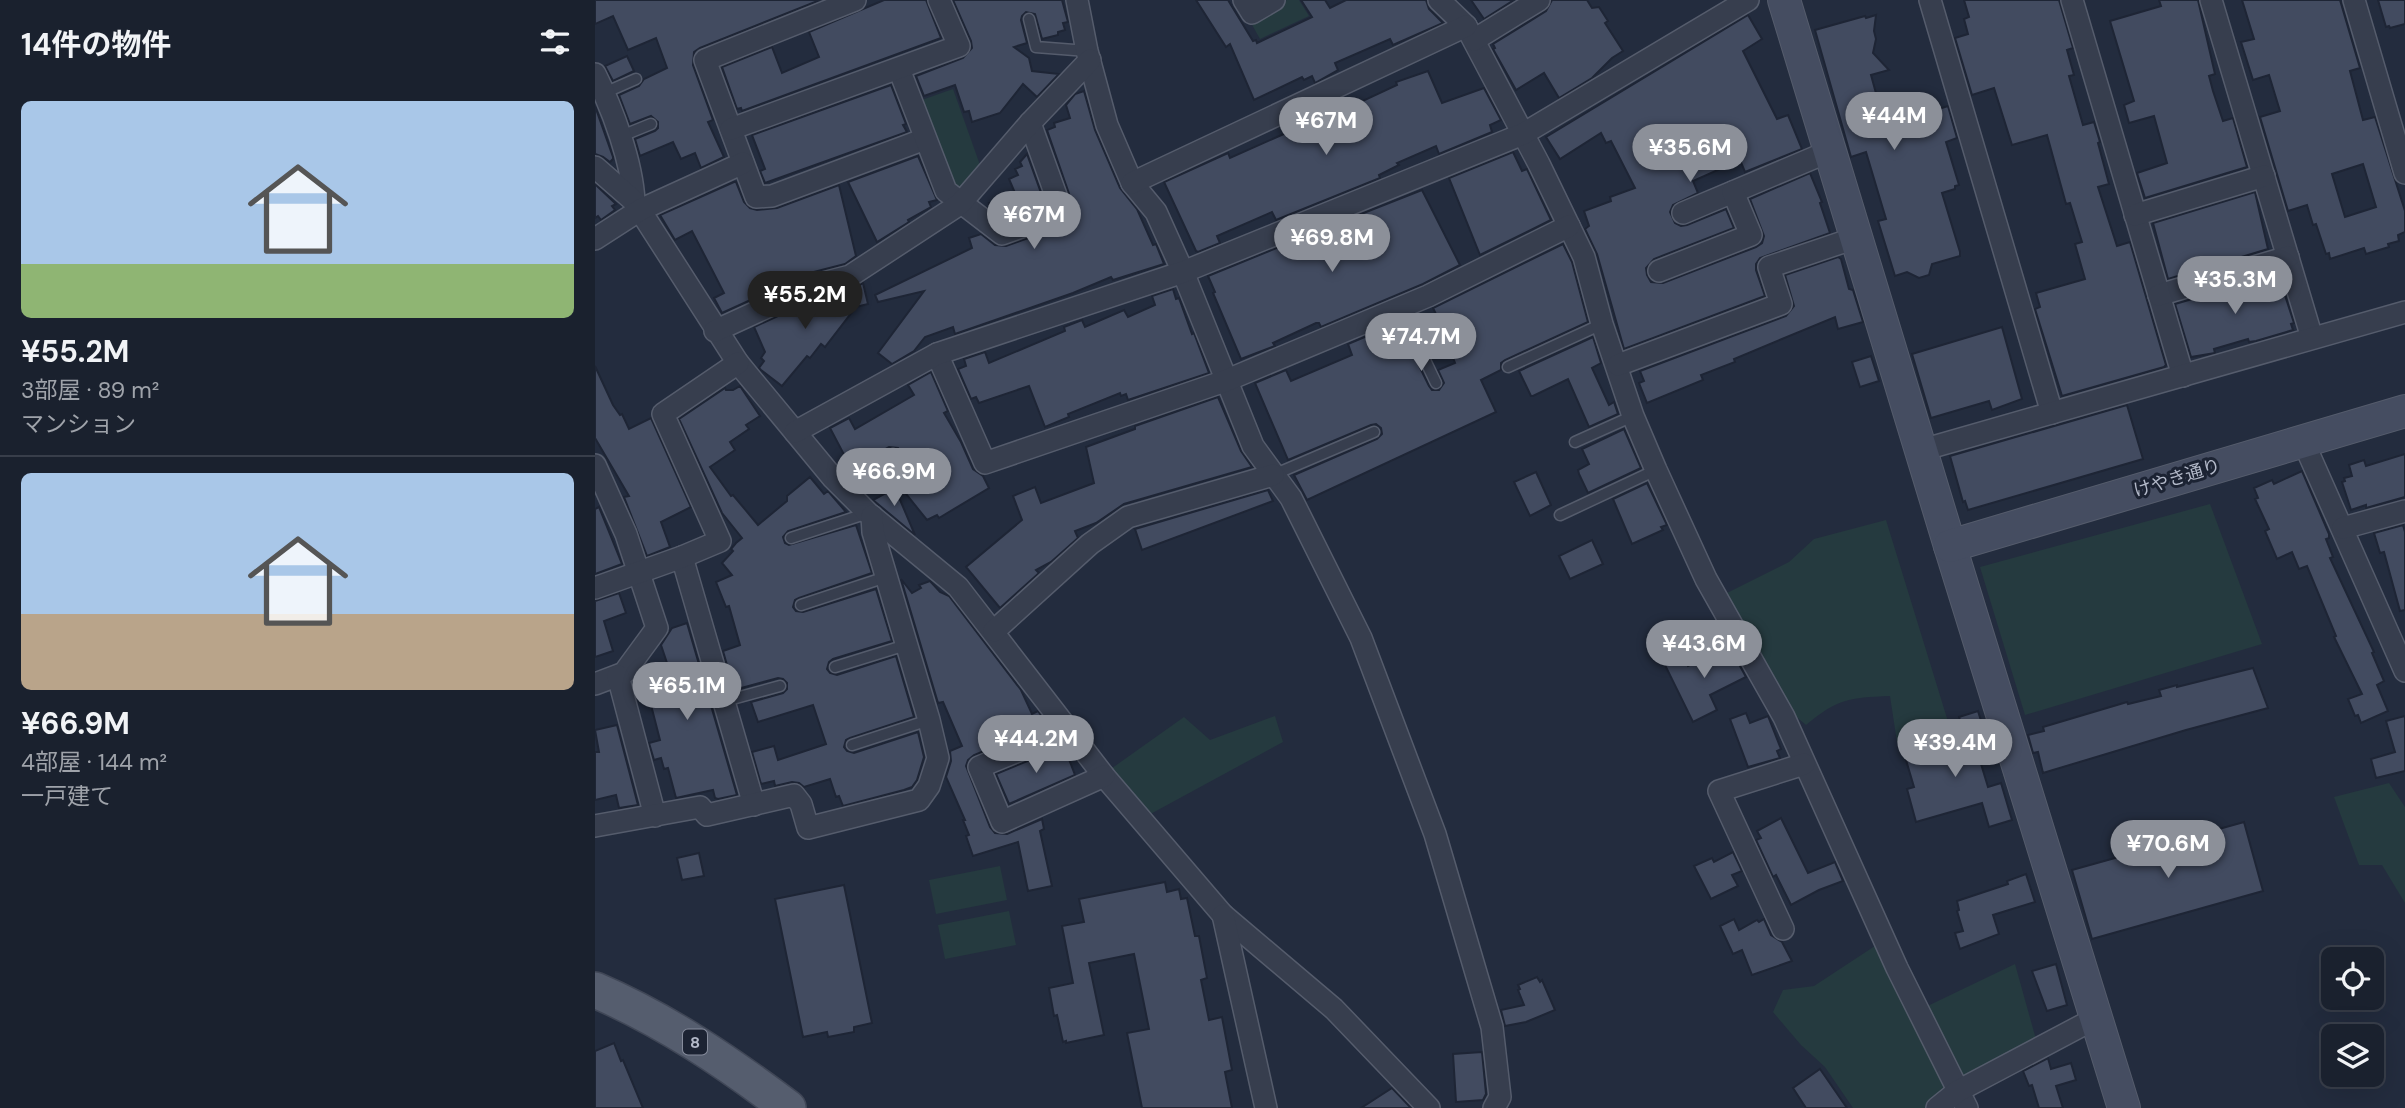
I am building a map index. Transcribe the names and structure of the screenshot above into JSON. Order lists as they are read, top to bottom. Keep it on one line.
{"streets":{"main road":["8"],"street":["けやき通り"]},"page":{"heading":"14件の物件","list":[{"name":"¥55.2M","note":"3部屋 · 89 m² · マンション"},{"name":"¥66.9M","note":"4部屋 · 144 m² · 一戸建て"}],"price":["¥44M","¥67M","¥35.6M","¥67M","¥69.8M","¥35.3M","¥55.2M","¥74.7M","¥66.9M","¥43.6M","¥65.1M","¥44.2M","¥39.4M","¥70.6M"]}}
